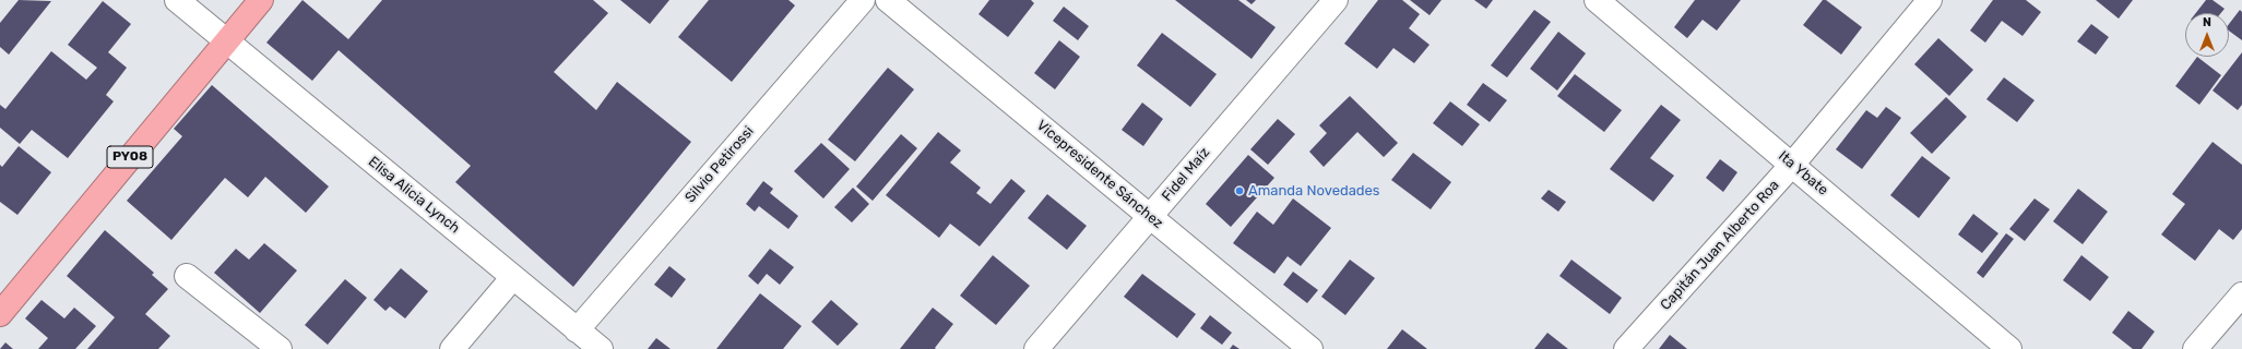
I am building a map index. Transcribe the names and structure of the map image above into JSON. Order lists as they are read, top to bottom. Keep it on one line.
{"streets":{"highway":["PY08"],"street":["Silvio Petirossi","Ita Ybate","Vicepresidente Sánchez","Fidel Maíz","Elisa Alicia Lynch","Capitán Juan Alberto Roa"]},"crossings":[["PY08","Elisa Alicia Lynch"],["Silvio Petirossi","Elisa Alicia Lynch"],["Ita Ybate","Capitán Juan Alberto Roa"],["Vicepresidente Sánchez","Fidel Maíz"]],"places":["Amanda Novedades"],"north":"top"}
